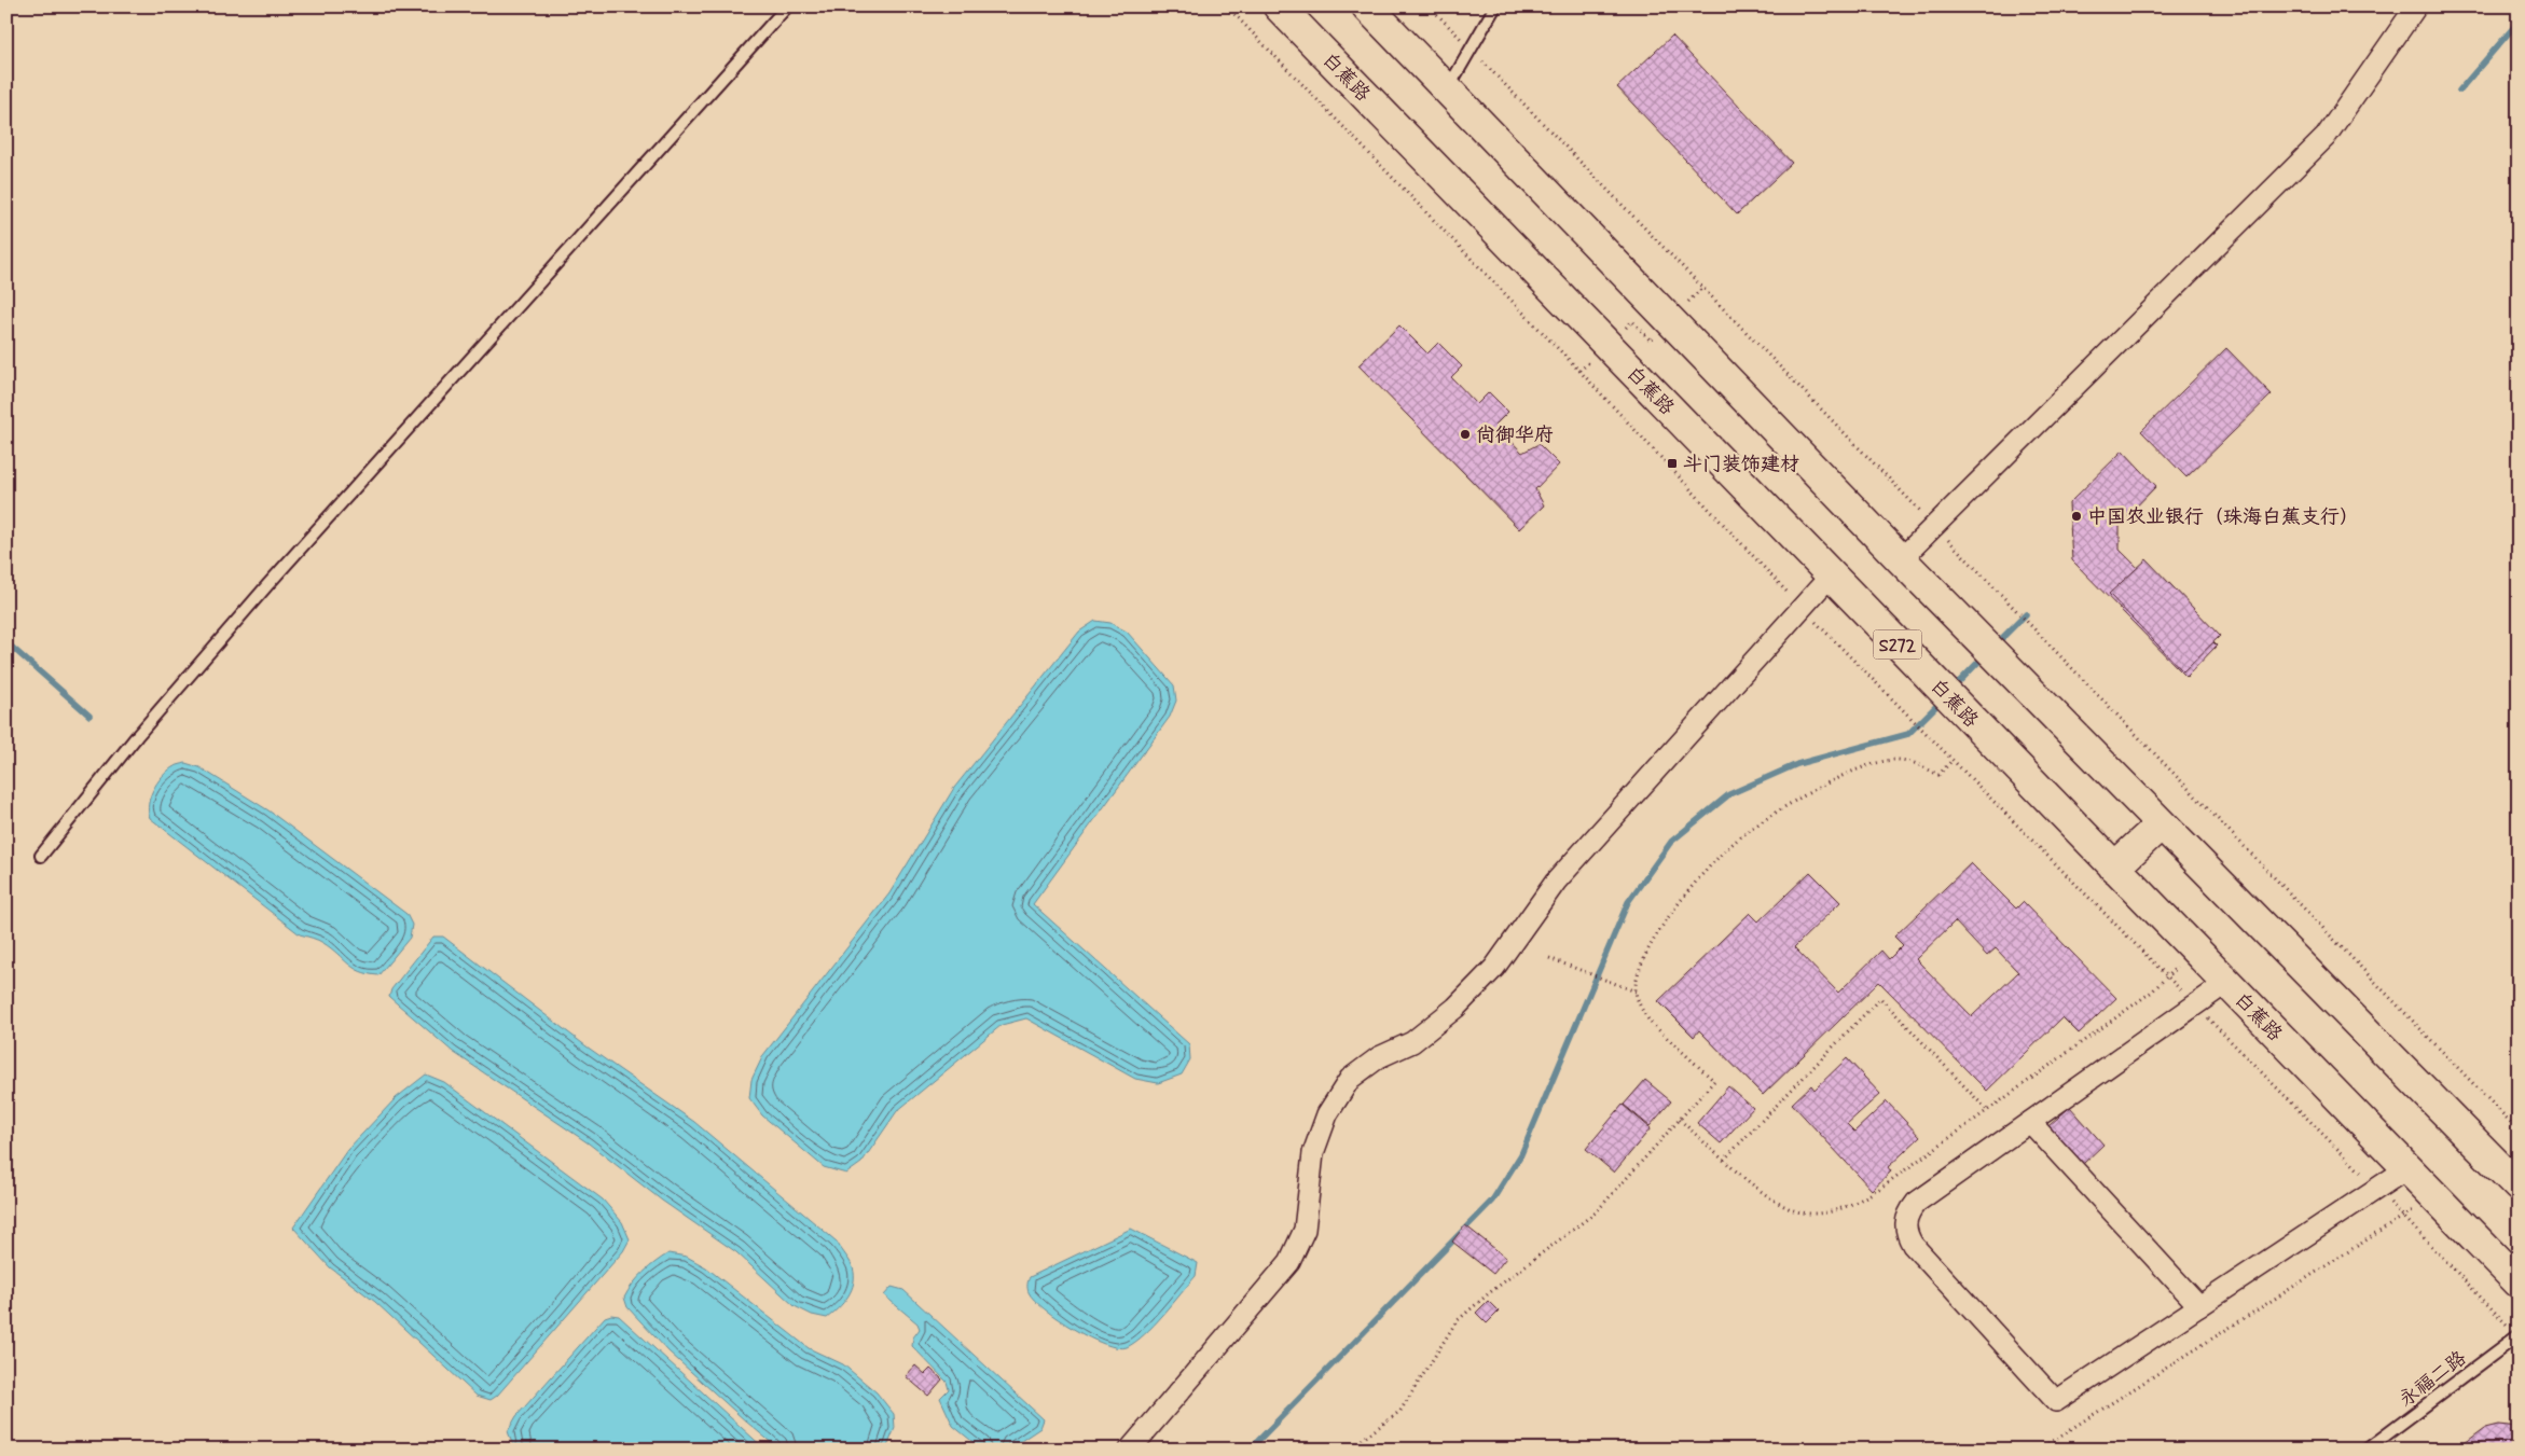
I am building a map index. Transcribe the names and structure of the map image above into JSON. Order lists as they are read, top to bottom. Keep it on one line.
{"streets":{"main road":["白蕉路","S272"],"lane":["永福二路"]},"places":{"other":["尚御华府","中国农业银行（珠海白蕉支行）"],"transit":["斗门装饰建材"]}}
